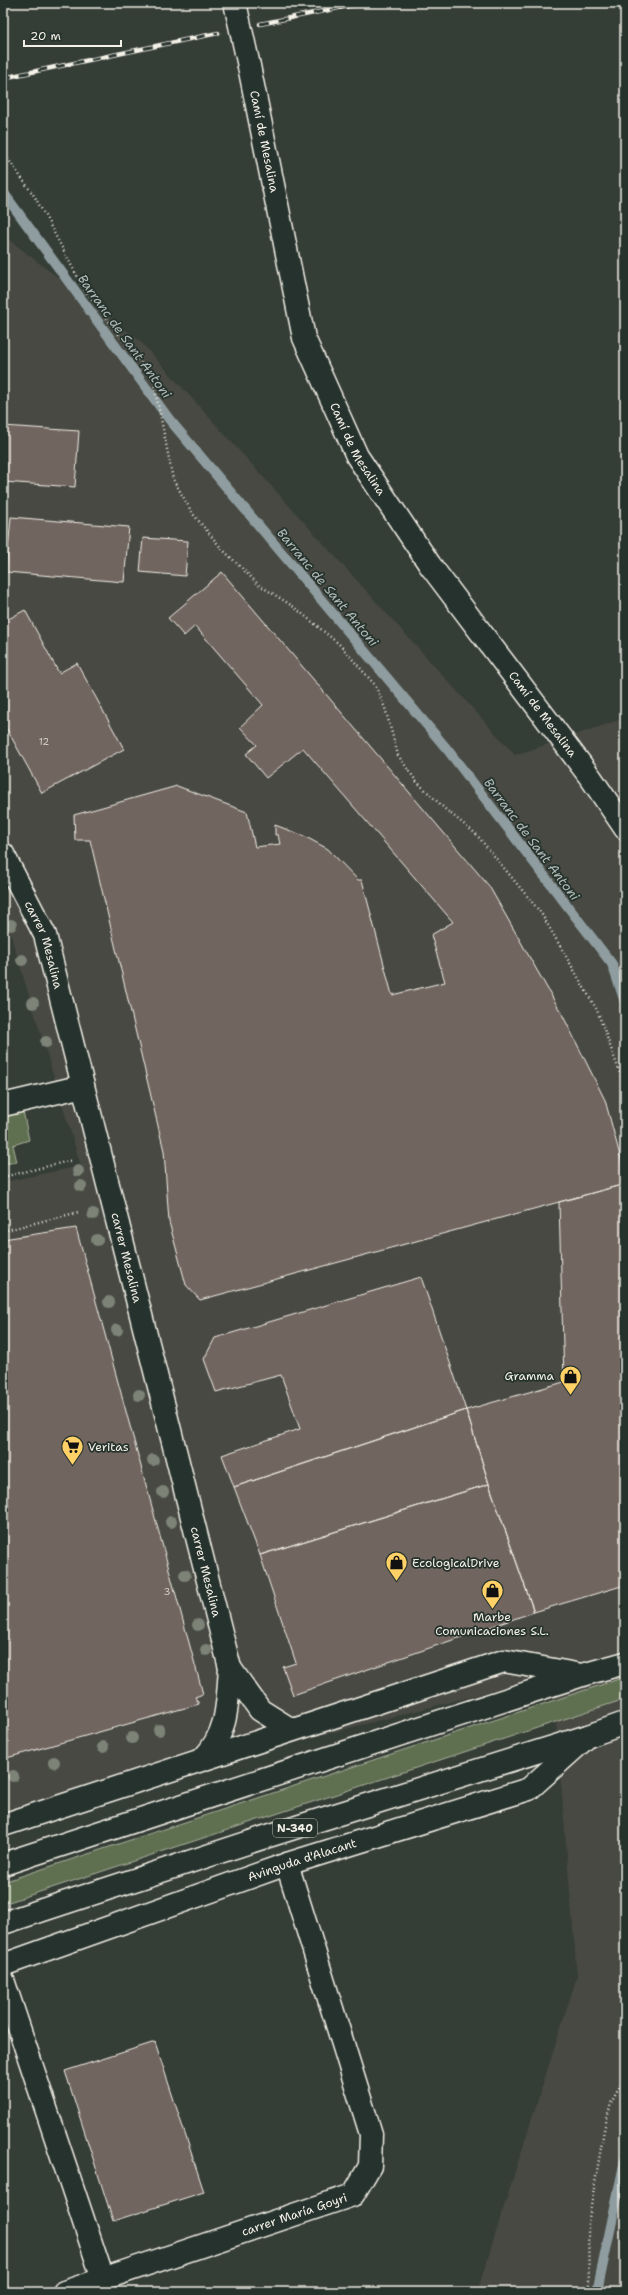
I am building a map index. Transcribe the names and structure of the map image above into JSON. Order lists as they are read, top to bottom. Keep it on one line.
{"streets":{"main road":["Camí de Mesalina","carrer Mesalina","N-340","Avinguda d'Alacant","carrer María Goyri"]},"crossings":[["Avinguda d'Alacant","carrer María Goyri"]],"water":["Barranc de Sant Antoni"],"places":{"shop":["Gramma","EcologicalDrive","Marbe Comunicaciones S.L."],"supermarket":["Veritas"]},"house_numbers":["12","3"],"scale_bar":"20 m"}
